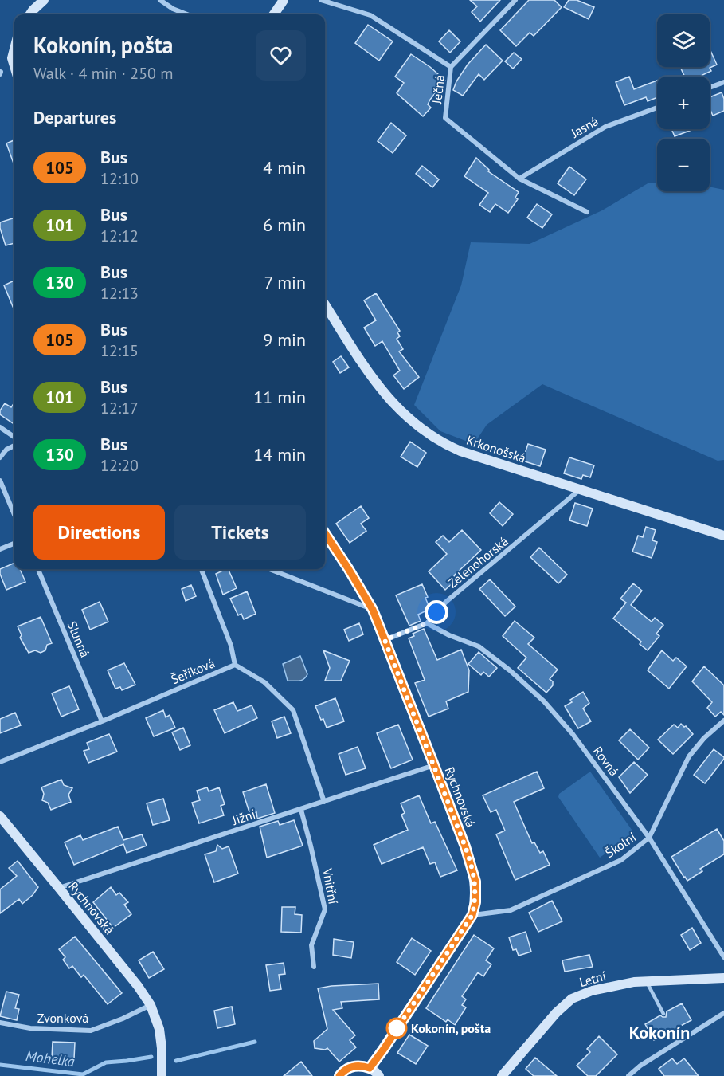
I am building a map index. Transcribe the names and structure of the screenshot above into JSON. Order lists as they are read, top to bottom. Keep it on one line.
{"streets":{"street":["Ječná","Jasná","Krkonošská","Zelenohorská","Slunná","Šeříková","Rovná","Rychnovská","Jižní","Školní","Vnitřní","Letní","Zvonková"]},"crossings":[["Ječná","Jasná"],["Krkonošská","Zelenohorská"],["Zelenohorská","Rovná"],["Zelenohorská","Rychnovská"],["Slunná","Šeříková"],["Šeříková","Jižní"],["Rovná","Školní"],["Rychnovská","Jižní"],["Rychnovská","Školní"],["Rychnovská","Zvonková"],["Jižní","Vnitřní"]],"districts":["Kokonín"],"water":["Mohelka"],"places":["Kokonín, pošta"],"lines":["bus line 105"],"page":{"map_buttons":["+","−"],"heading":[["Kokonín, pošta","Walk · 4 min · 250 m"],"Departures"],"list":[{"mark":"105","name":"Bus","note":"12:10","value":"4 min"},{"mark":"101","name":"Bus","note":"12:12","value":"6 min"},{"mark":"130","name":"Bus","note":"12:13","value":"7 min"},{"mark":"105","name":"Bus","note":"12:15","value":"9 min"},{"mark":"101","name":"Bus","note":"12:17","value":"11 min"},{"mark":"130","name":"Bus","note":"12:20","value":"14 min"}],"buttons":["Directions","Tickets"]}}
